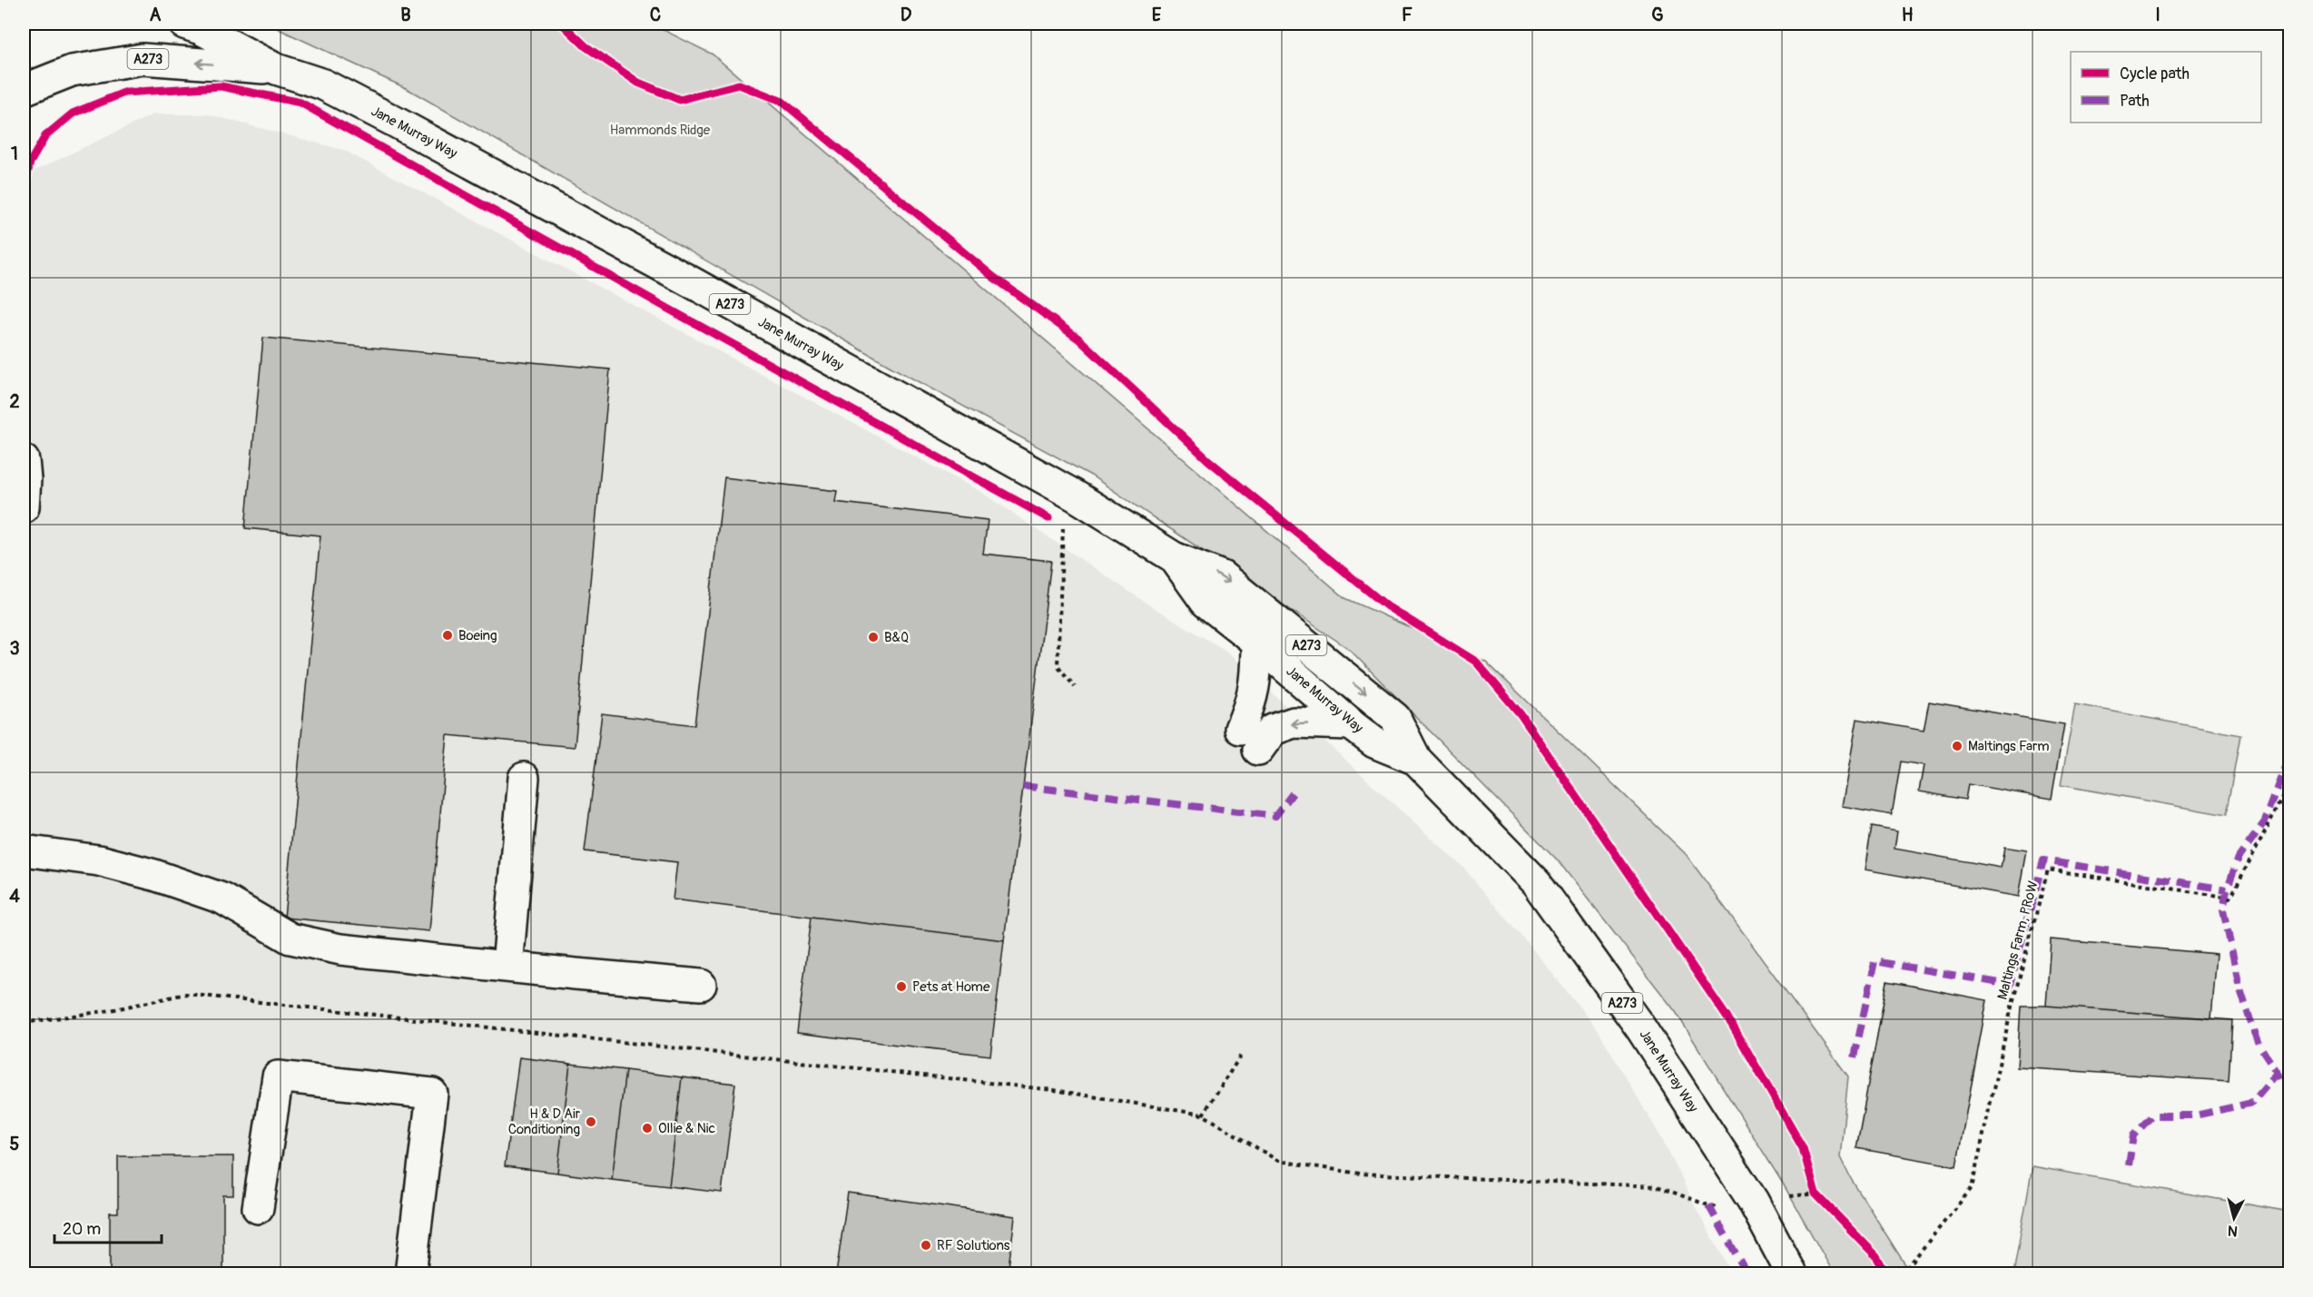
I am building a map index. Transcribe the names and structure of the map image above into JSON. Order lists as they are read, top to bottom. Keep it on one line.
{"streets":{"main road":["A273","Jane Murray Way"],"path":["Maltings Farm, PRoW"]},"parks":["Hammonds Ridge"],"places":["Boeing","B&Q","Maltings Farm","Pets at Home","H & D Air Conditioning","Ollie & Nic","RF Solutions"],"legend":["Cycle path","Path"],"scale_bar":"20 m","north":"bottom","grid":{"columns":["A","B","C","D","E","F","G","H","I"],"rows":["1","2","3","4","5"]}}
